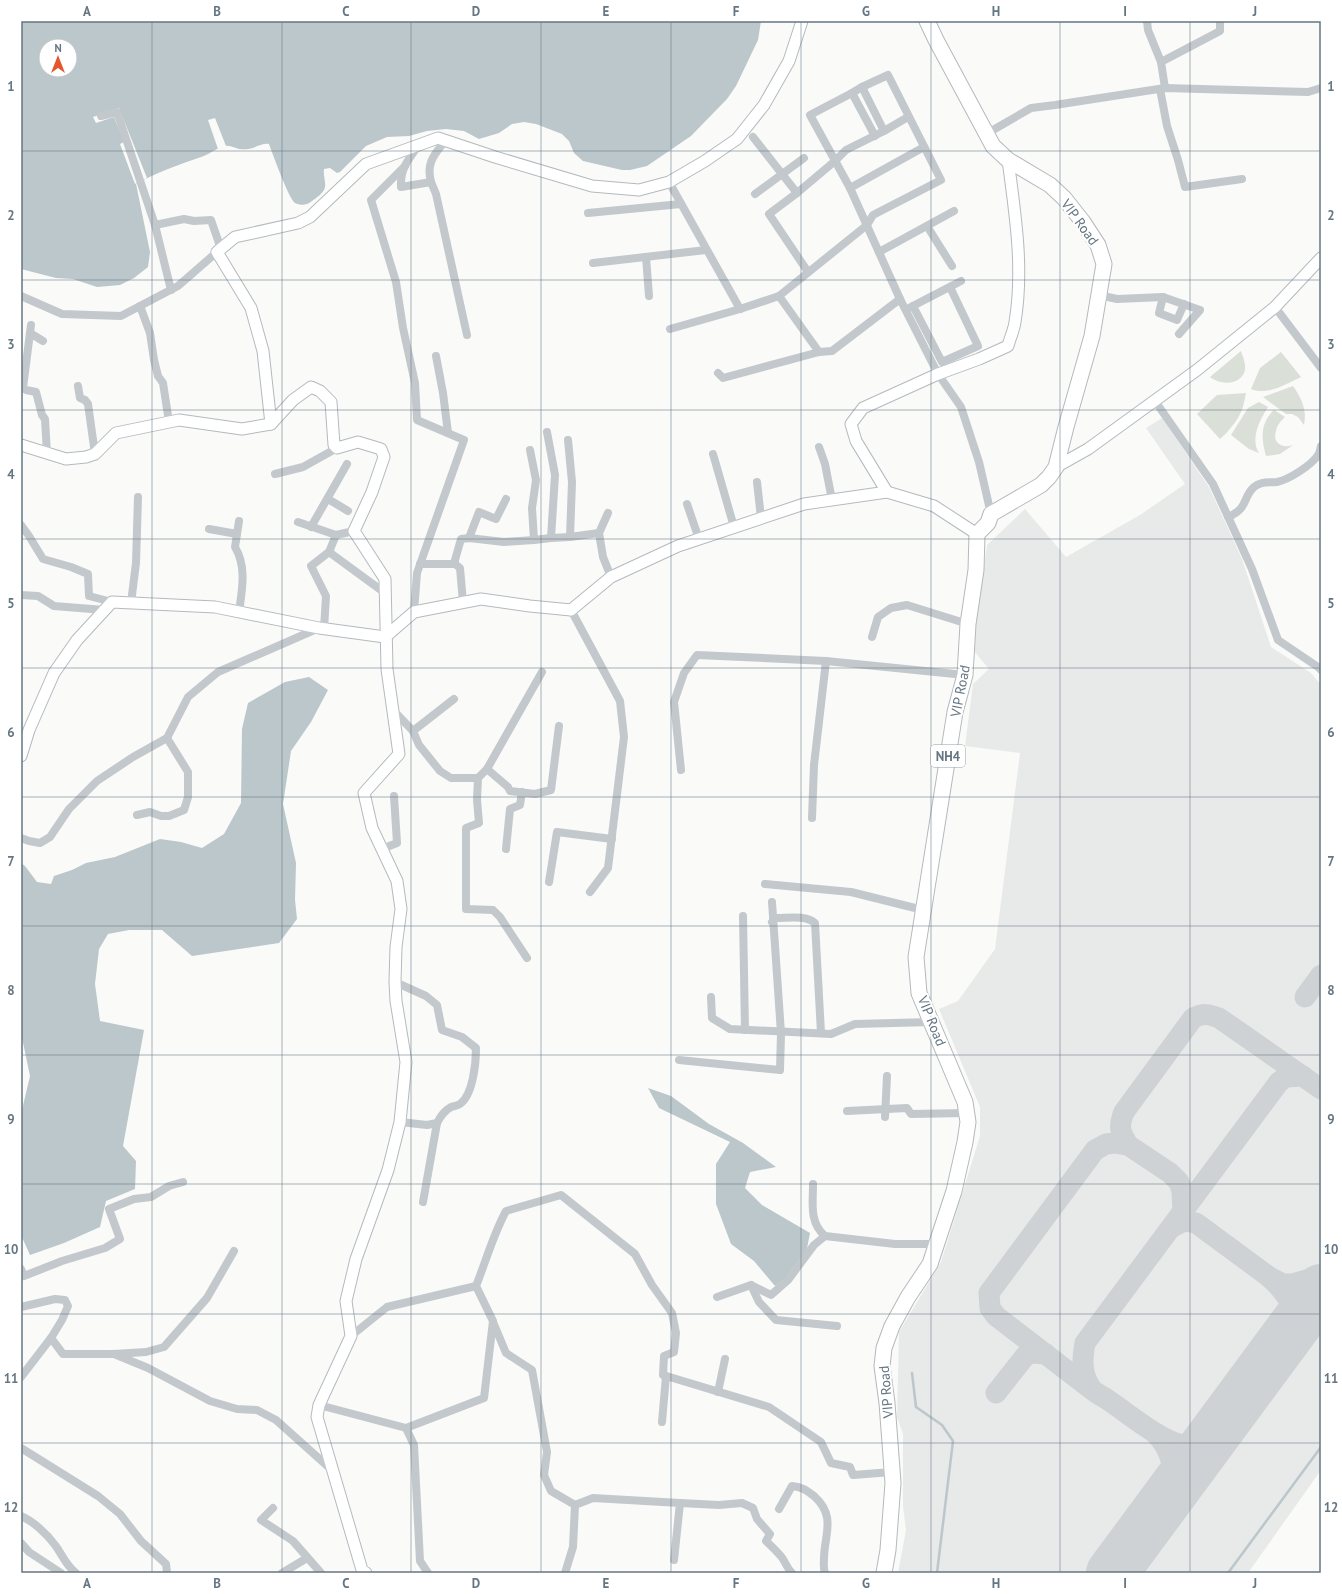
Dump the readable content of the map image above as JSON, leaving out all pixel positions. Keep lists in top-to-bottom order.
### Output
{
  "streets": {
    "highway": ["VIP Road", "NH4"]
  },
  "north": "top",
  "grid": {
    "columns": [
      "A",
      "B",
      "C",
      "D",
      "E",
      "F",
      "G",
      "H",
      "I",
      "J"
    ],
    "rows": [
      "1",
      "2",
      "3",
      "4",
      "5",
      "6",
      "7",
      "8",
      "9",
      "10",
      "11",
      "12"
    ]
  }
}
